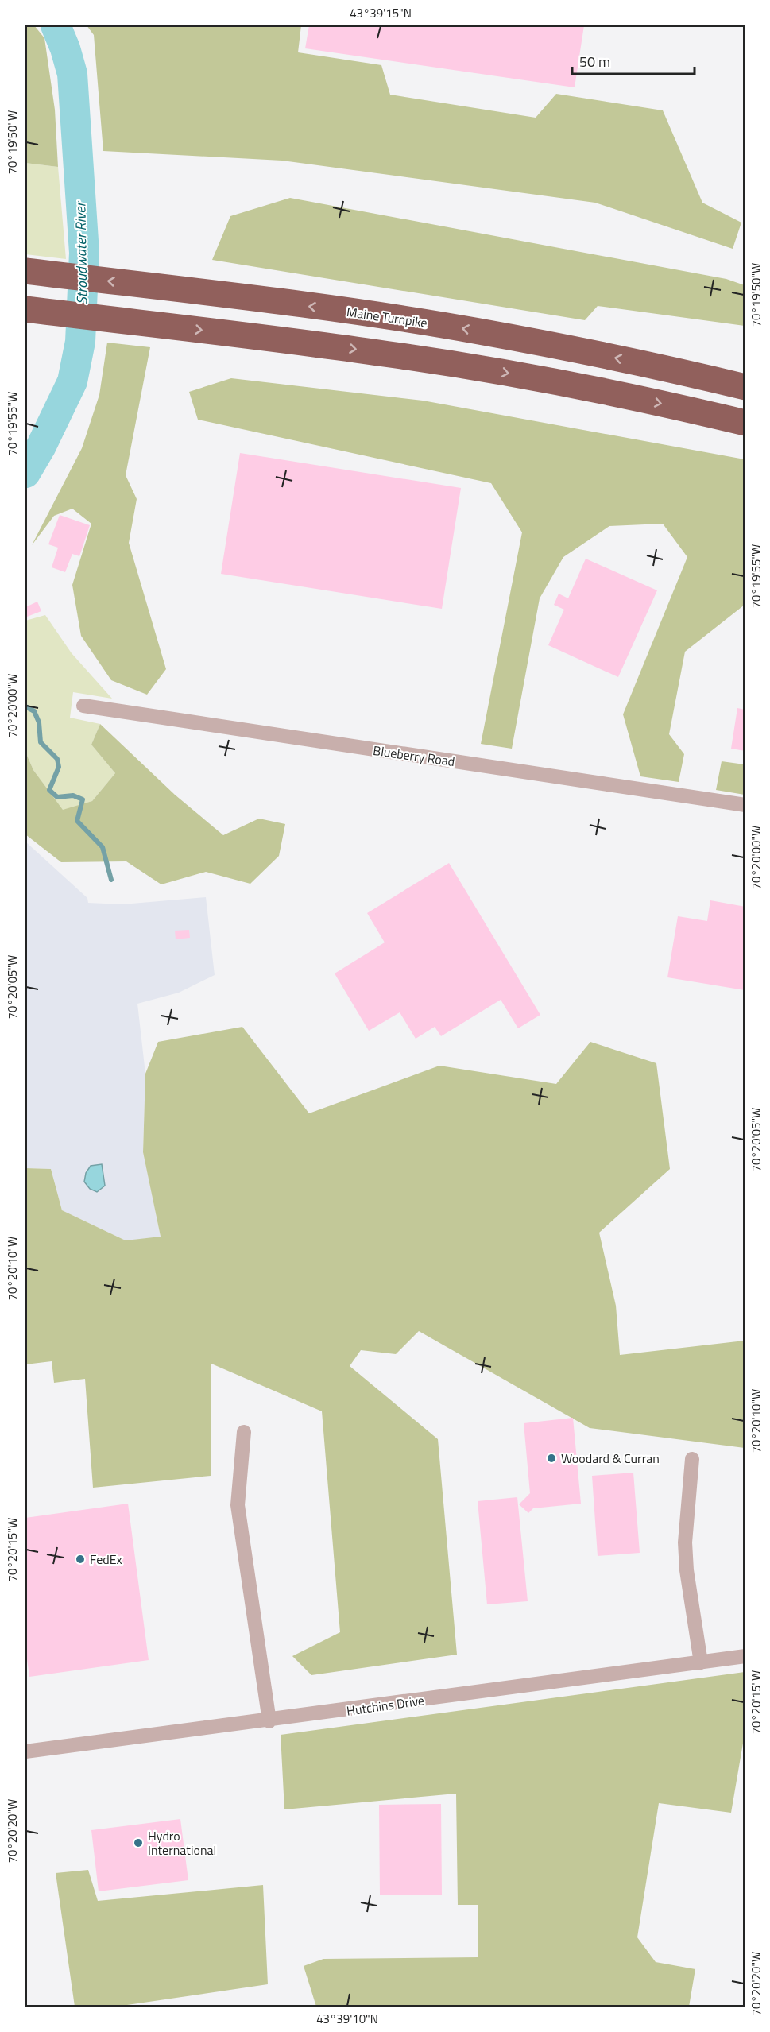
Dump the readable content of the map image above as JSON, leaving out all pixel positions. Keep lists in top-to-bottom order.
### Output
{
  "streets": {
    "highway": ["Maine Turnpike"],
    "street": ["Blueberry Road", "Hutchins Drive"]
  },
  "water": ["Stroudwater River"],
  "places": ["Woodard & Curran", "FedEx", "Hydro International"],
  "scale_bar": "50 m",
  "coordinates": [
    "43°39'15\"N",
    "70°19'50\"W",
    "70°19'55\"W",
    "70°20'00\"W",
    "70°20'05\"W",
    "70°20'10\"W",
    "70°20'15\"W",
    "70°20'20\"W",
    "43°39'10\"N"
  ]
}
